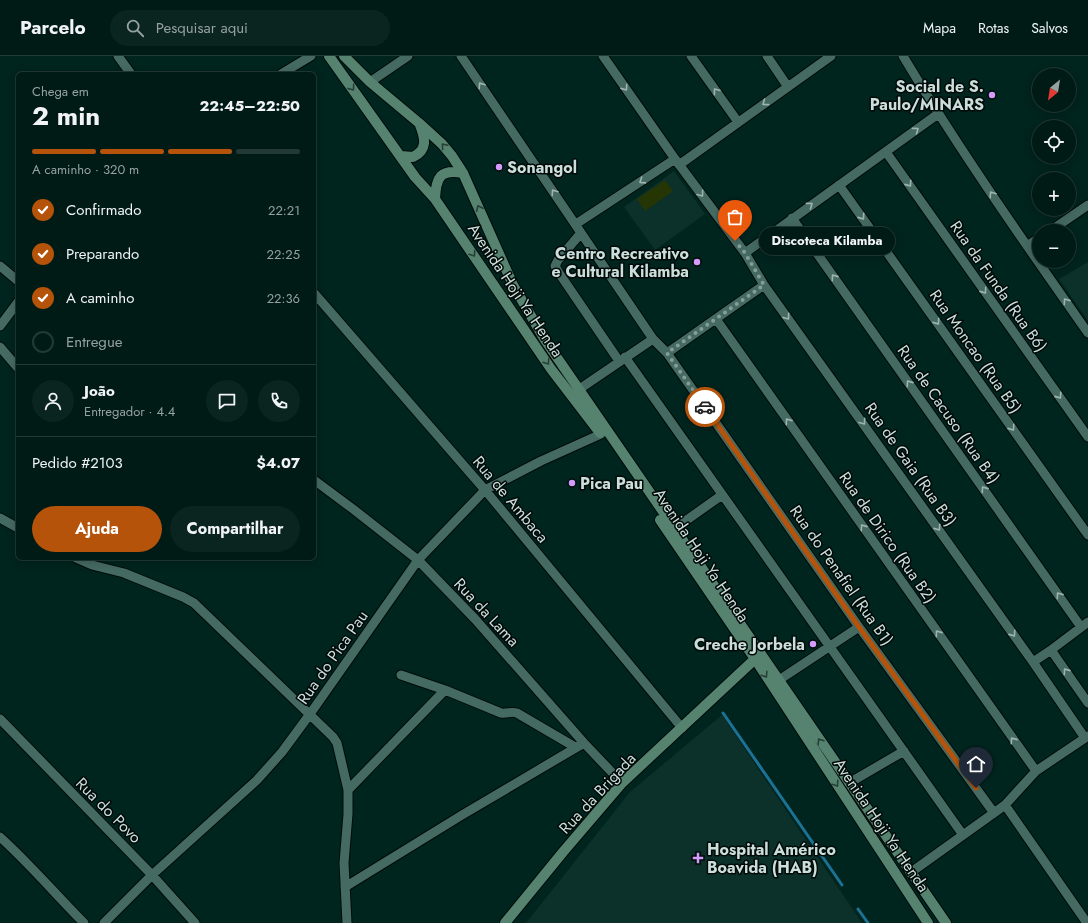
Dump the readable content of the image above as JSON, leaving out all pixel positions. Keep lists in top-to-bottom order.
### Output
{
  "streets": {
    "main road": ["Avenida Hoji Ya Henda", "Rua da Brigada"],
    "street": [
      "Rua da Funda (Rua B6)",
      "Rua Moncao (Rua B5)",
      "Rua de Cacuso (Rua B4)",
      "Rua de Gaia (Rua B3)",
      "Rua de Ambaca",
      "Rua de Dirico (Rua B2)",
      "Rua do Penafiel (Rua B1)",
      "Rua da Lama",
      "Rua do Pica Pau",
      "Rua do Povo"
    ]
  },
  "crossings": [
    ["Avenida Hoji Ya Henda", "Rua do Pica Pau"],
    ["Avenida Hoji Ya Henda", "Rua da Brigada"],
    ["Rua de Ambaca", "Rua do Pica Pau"],
    ["Rua de Ambaca", "Rua da Brigada"],
    ["Rua da Lama", "Rua do Pica Pau"],
    ["Rua da Lama", "Rua da Brigada"],
    ["Rua do Pica Pau", "Rua do Povo"]
  ],
  "one_way": [
    "Rua Moncao (Rua B5)",
    "Rua de Cacuso (Rua B4)",
    "Rua de Gaia (Rua B3)",
    "Rua de Dirico (Rua B2)"
  ],
  "places": {
    "other": [
      "Social de S. Paulo/MINARS",
      "Sonangol",
      "Discoteca Kilamba",
      "Centro Recreativo e Cultural Kilamba",
      "Pica Pau",
      "Creche Jorbela"
    ],
    "health": ["Hospital Américo Boavida (HAB)"]
  },
  "north": "bottom left",
  "page": {
    "header": "Parcelo",
    "search": "Pesquisar aqui",
    "nav": ["Mapa", "Rotas", "Salvos"],
    "map_buttons": ["+", "−"],
    "heading": ["2 min", "Chega em", "22:45–22:50"],
    "panel": [
      "João",
      "Entregador · 4.4",
      "Pedido #2103",
      "$4.07"
    ],
    "bar": "A caminho · 320 m",
    "list": [
      ["Confirmado", "22:21"],
      ["Preparando", "22:25"],
      ["A caminho", "22:36"],
      "Entregue"
    ],
    "bubble": "Discoteca Kilamba",
    "buttons": ["Ajuda", "Compartilhar"]
  }
}
